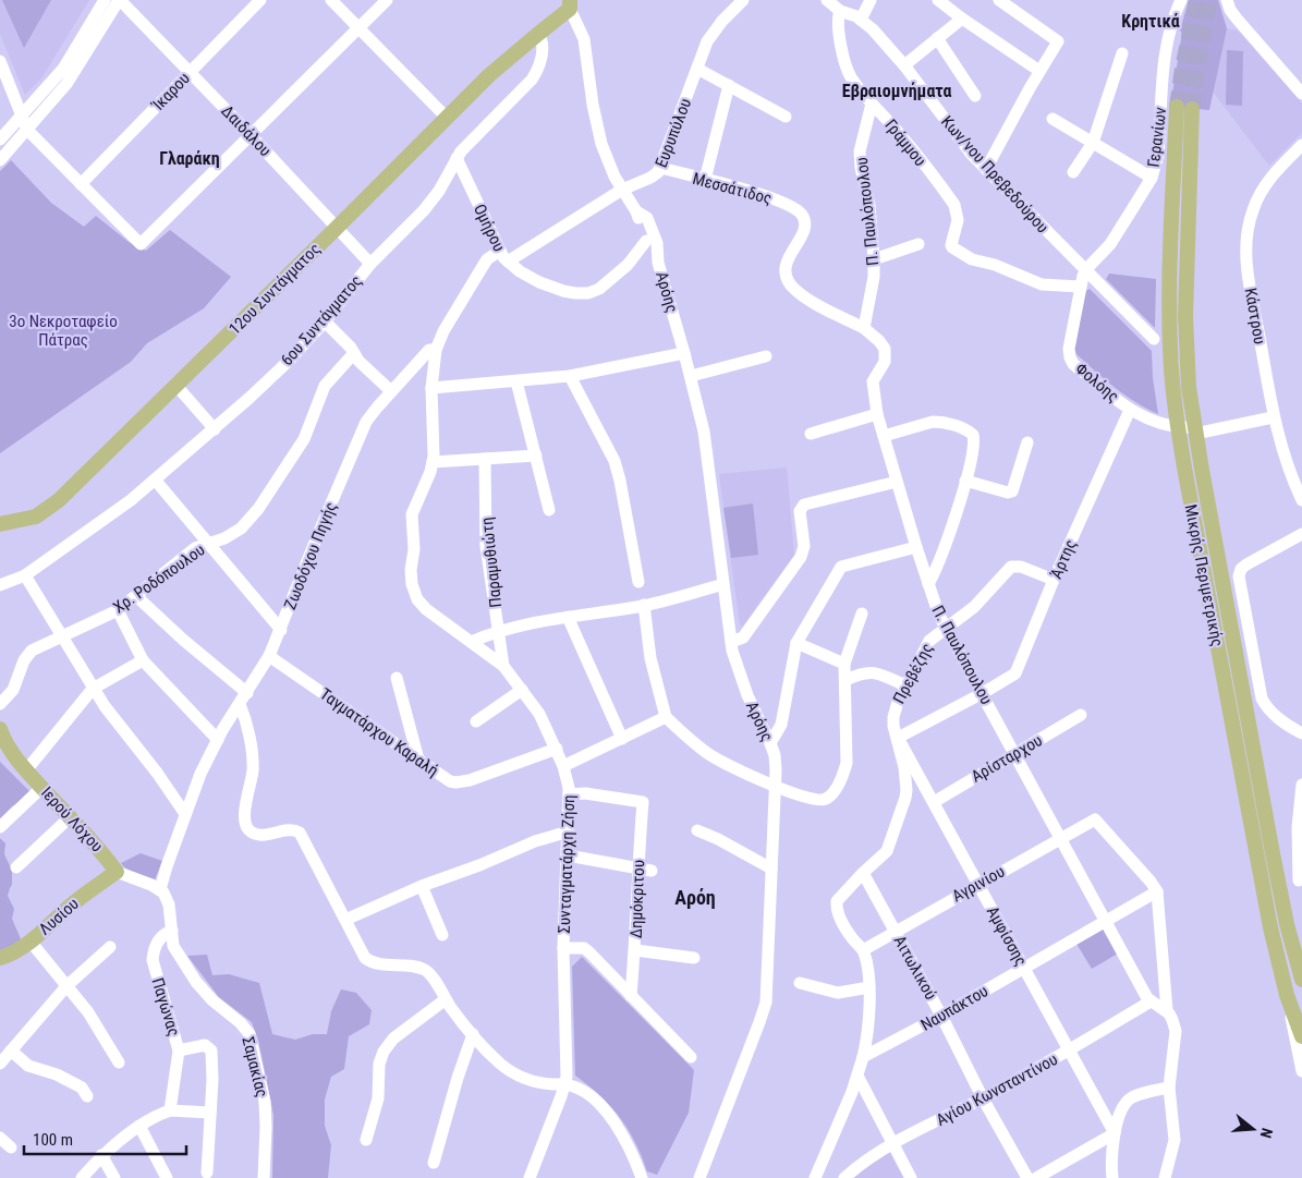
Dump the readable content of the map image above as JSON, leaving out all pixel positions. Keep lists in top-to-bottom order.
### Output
{
  "streets": {
    "main road": [
      "12ου Συντάγματος",
      "Μικρής Περιμετρικής",
      "Ιερού Λόχου",
      "Λυσίου"
    ],
    "street": [
      "Ίκαρου",
      "Δαιδάλου",
      "Ευρυπύλου",
      "Γερανίων",
      "Γράμμου",
      "Κων/νου Πρεβεδούρου",
      "Μεσσάτιδος",
      "Π. Παυλόπουλου",
      "Ομήρου",
      "Αρόης",
      "Κάστρου",
      "6ου Συντάγματος",
      "Φολόης",
      "Ζωοδόχου Πηγής",
      "Άρτης",
      "Παραμυθιώτη",
      "Χρ. Ροδόπουλου",
      "Πρεβέζης",
      "Ταγματάρχου Καραλή",
      "Αρίσταρχου",
      "Συνταγματάρχη Ζήση",
      "Αγρινίου",
      "Δημόκριτου",
      "Αμφίσσης",
      "Αιτωλικού",
      "Παγώνας",
      "Ναυπάκτου",
      "Σαμακίας",
      "Αγίου Κωνσταντίνου"
    ]
  },
  "crossings": [
    ["Ίκαρου", "Δαιδάλου"],
    ["Δαιδάλου", "12ου Συντάγματος"],
    ["Δαιδάλου", "6ου Συντάγματος"],
    ["Ευρυπύλου", "Μεσσάτιδος"],
    ["Ευρυπύλου", "Ομήρου"],
    ["Ευρυπύλου", "Αρόης"],
    ["Ευρυπύλου", "Ζωοδόχου Πηγής"],
    ["Γερανίων", "Γράμμου"],
    ["Γερανίων", "Κων/νου Πρεβεδούρου"],
    ["Γερανίων", "Φολόης"],
    ["Γράμμου", "Κων/νου Πρεβεδούρου"],
    ["Γράμμου", "Π. Παυλόπουλου"],
    ["Γράμμου", "Φολόης"],
    ["Μεσσάτιδος", "Π. Παυλόπουλου"],
    ["Π. Παυλόπουλου", "Άρτης"],
    ["Π. Παυλόπουλου", "Πρεβέζης"],
    ["Π. Παυλόπουλου", "Αρίσταρχου"],
    ["Π. Παυλόπουλου", "Αγρινίου"],
    ["Π. Παυλόπουλου", "Ναυπάκτου"],
    ["Π. Παυλόπουλου", "Αγίου Κωνσταντίνου"],
    ["Ομήρου", "Αρόης"],
    ["Ομήρου", "6ου Συντάγματος"],
    ["Ομήρου", "Ζωοδόχου Πηγής"],
    ["12ου Συντάγματος", "6ου Συντάγματος"],
    ["Κάστρου", "Φολόης"],
    ["Φολόης", "Άρτης"],
    ["Φολόης", "Μικρής Περιμετρικής"],
    ["Ζωοδόχου Πηγής", "Ταγματάρχου Καραλή"],
    ["Ζωοδόχου Πηγής", "Συνταγματάρχη Ζήση"],
    ["Ζωοδόχου Πηγής", "Σαμακίας"],
    ["Άρτης", "Πρεβέζης"],
    ["Άρτης", "Αμφίσσης"],
    ["Παραμυθιώτη", "Συνταγματάρχη Ζήση"],
    ["Πρεβέζης", "Αγρινίου"],
    ["Πρεβέζης", "Αμφίσσης"],
    ["Πρεβέζης", "Αιτωλικού"],
    ["Ταγματάρχου Καραλή", "Συνταγματάρχη Ζήση"],
    ["Αρίσταρχου", "Αμφίσσης"],
    ["Ιερού Λόχου", "Λυσίου"],
    ["Συνταγματάρχη Ζήση", "Δημόκριτου"],
    ["Αγρινίου", "Αμφίσσης"],
    ["Αγρινίου", "Αιτωλικού"],
    ["Αγρινίου", "Ναυπάκτου"],
    ["Αμφίσσης", "Ναυπάκτου"],
    ["Αμφίσσης", "Αγίου Κωνσταντίνου"],
    ["Αιτωλικού", "Ναυπάκτου"],
    ["Αιτωλικού", "Αγίου Κωνσταντίνου"],
    ["Παγώνας", "Σαμακίας"]
  ],
  "districts": [
    "Κρητικά",
    "Εβραιομνήματα",
    "Γλαράκη",
    "Αρόη"
  ],
  "parks": ["3o Νεκροταφείο Πάτρας"],
  "scale_bar": "100 m",
  "north": "right"
}
